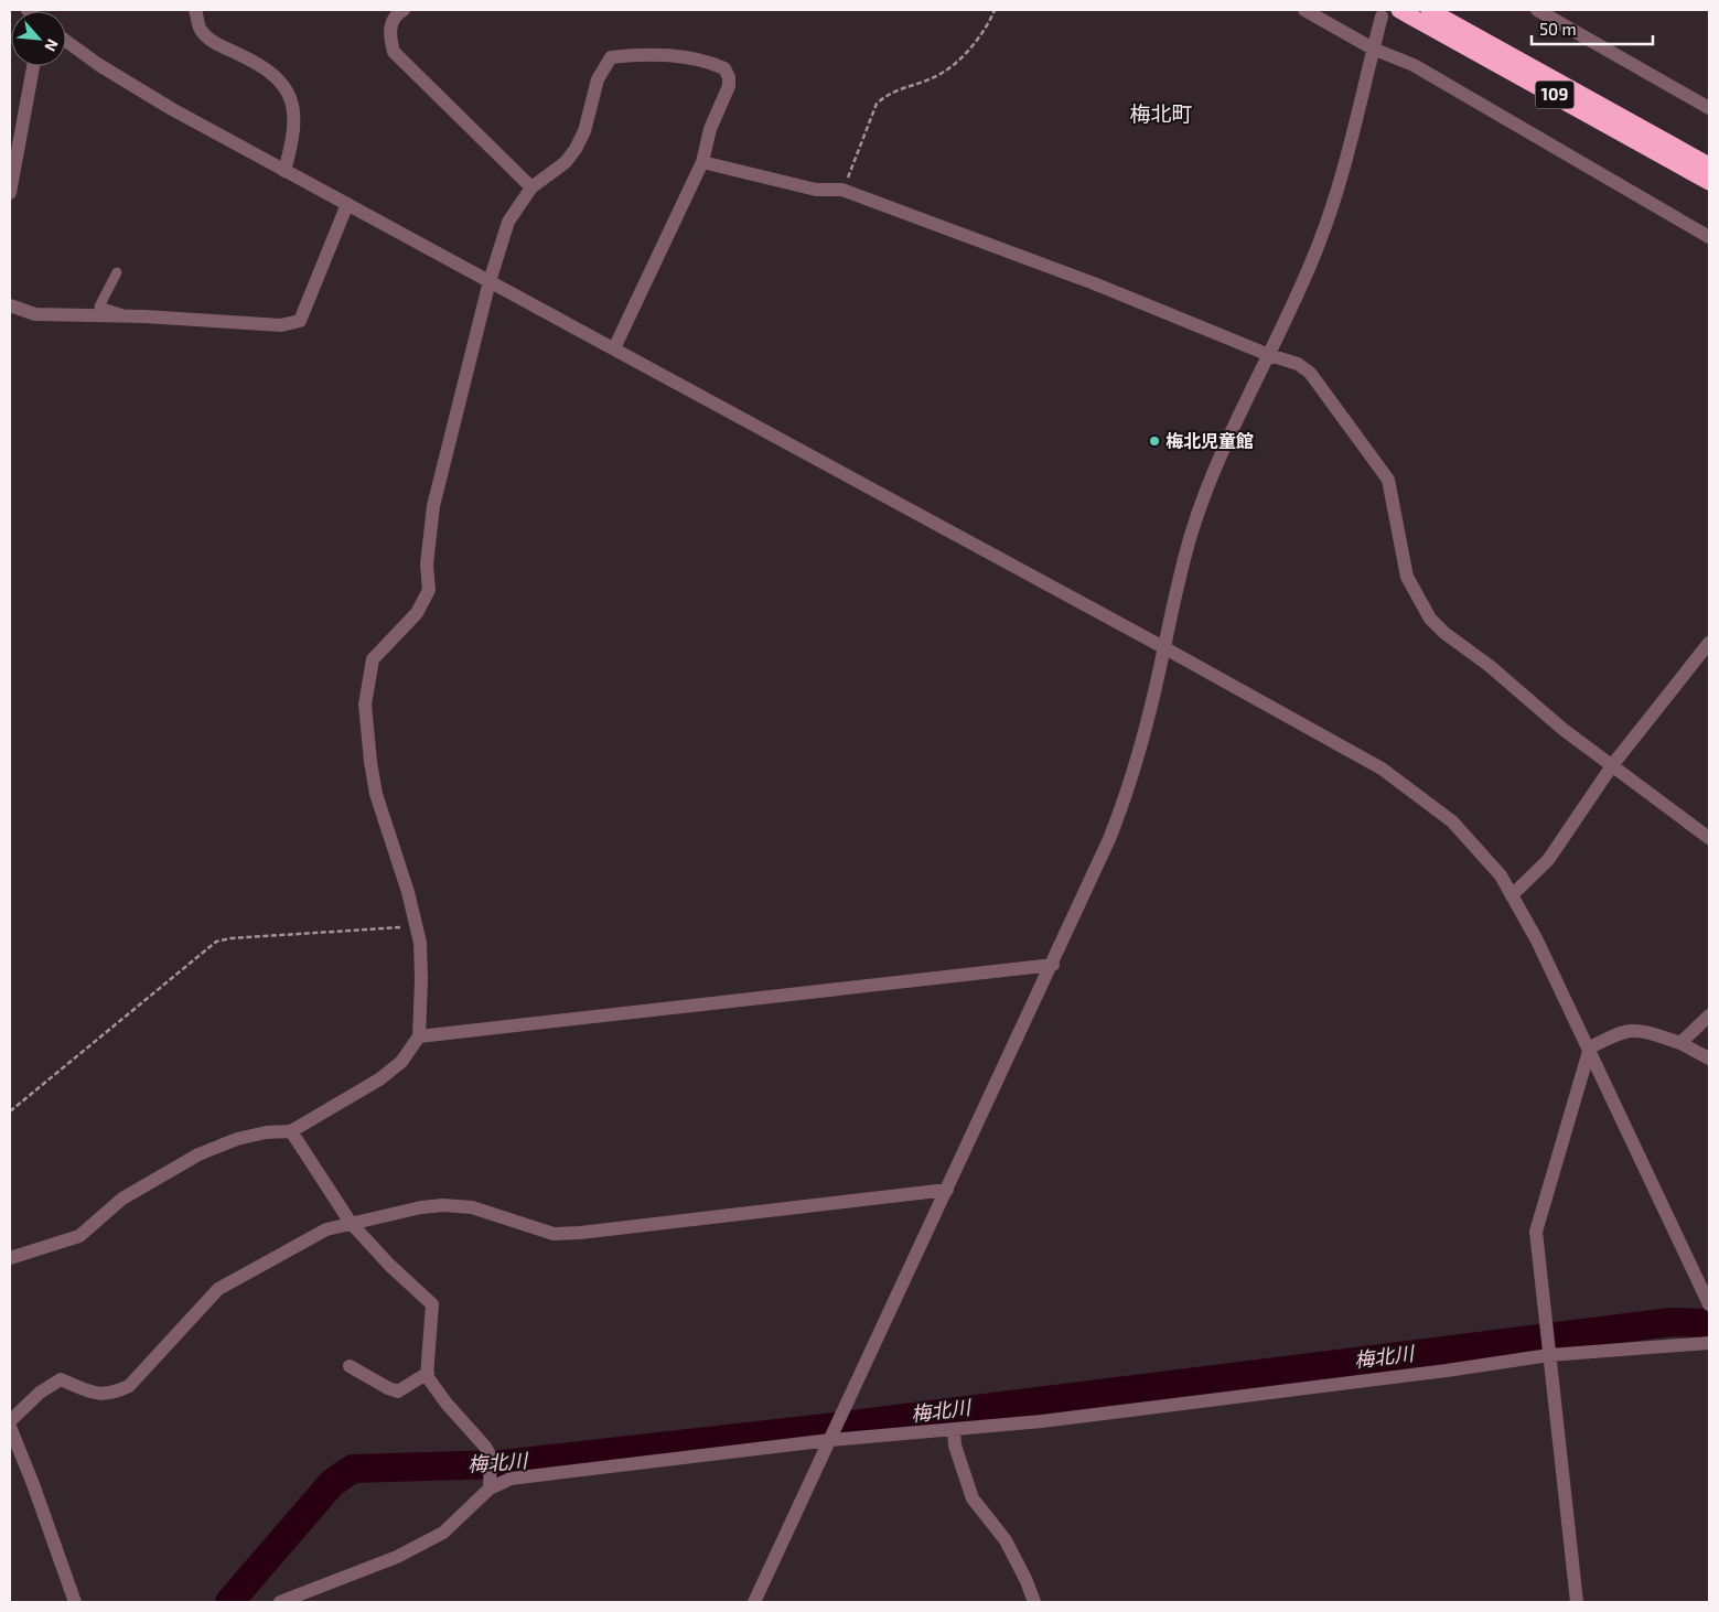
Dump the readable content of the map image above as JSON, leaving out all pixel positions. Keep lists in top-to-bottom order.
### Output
{
  "streets": {
    "highway": ["109"]
  },
  "districts": ["梅北町"],
  "water": ["梅北川"],
  "places": ["梅北児童館"],
  "scale_bar": "50 m",
  "north": "bottom right"
}
